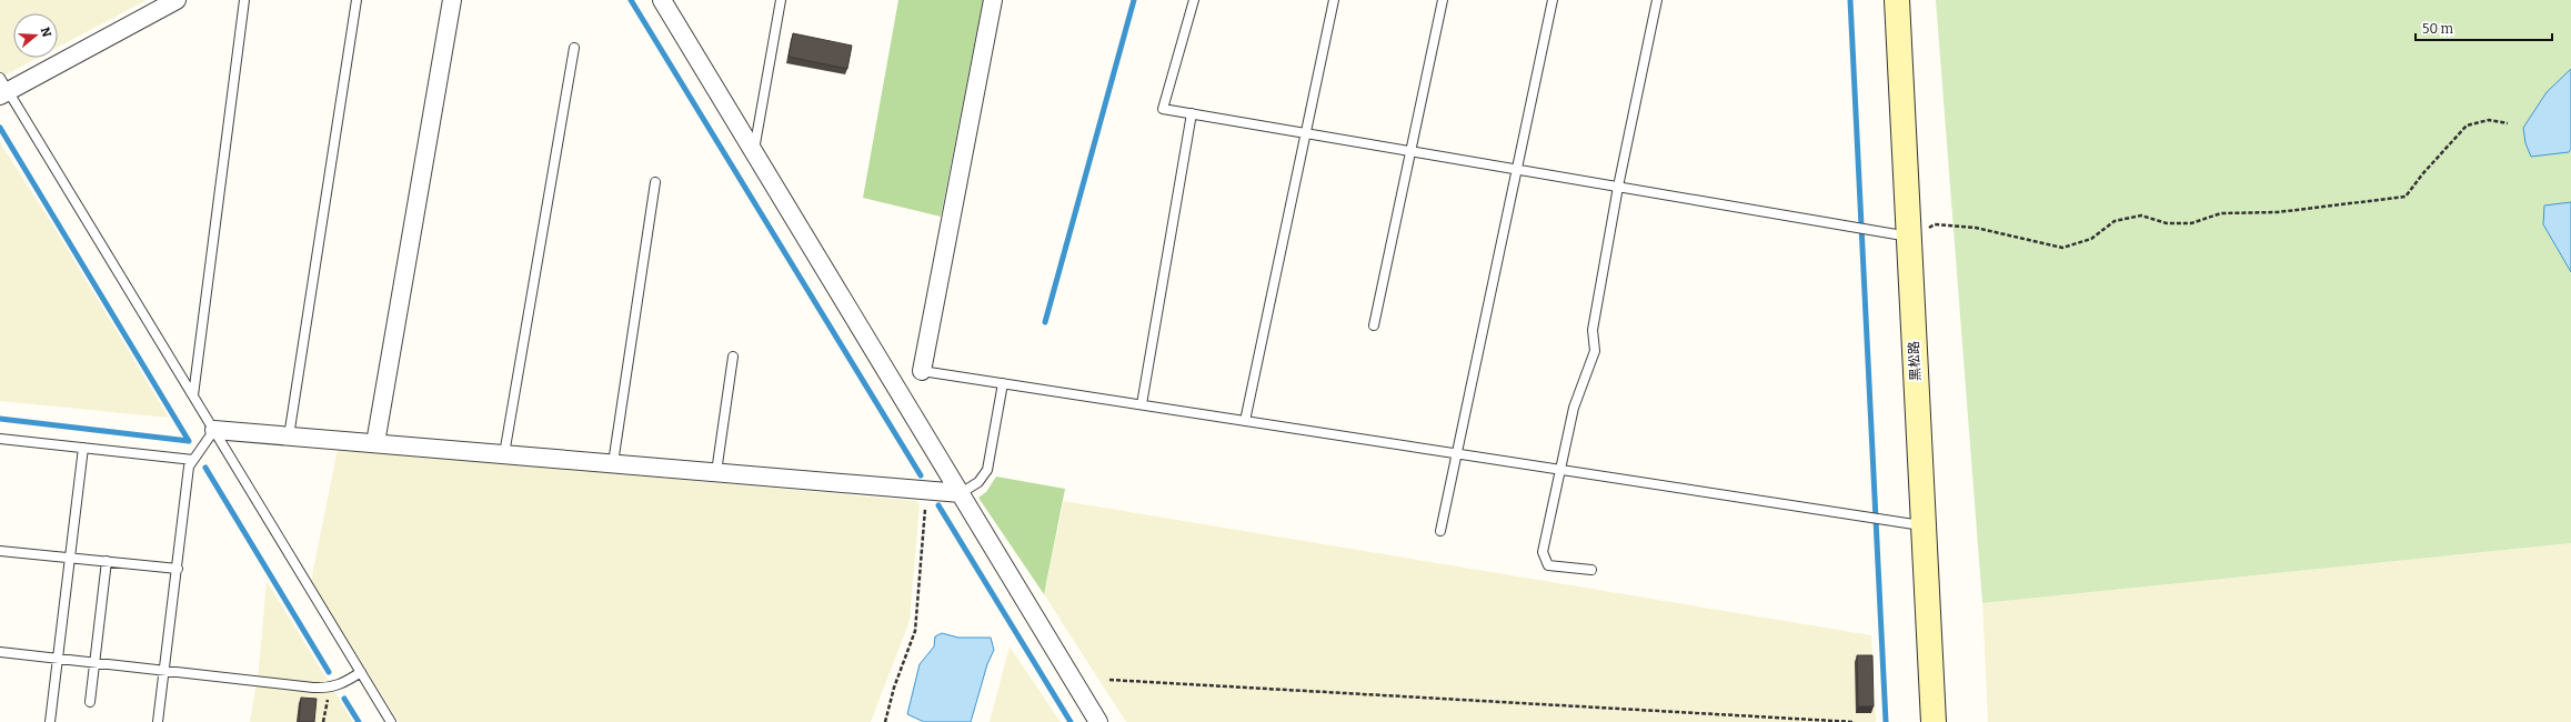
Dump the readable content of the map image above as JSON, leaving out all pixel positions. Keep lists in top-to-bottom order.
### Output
{
  "streets": {
    "street": ["黑松路"]
  },
  "scale_bar": "50 m",
  "north": "right"
}
